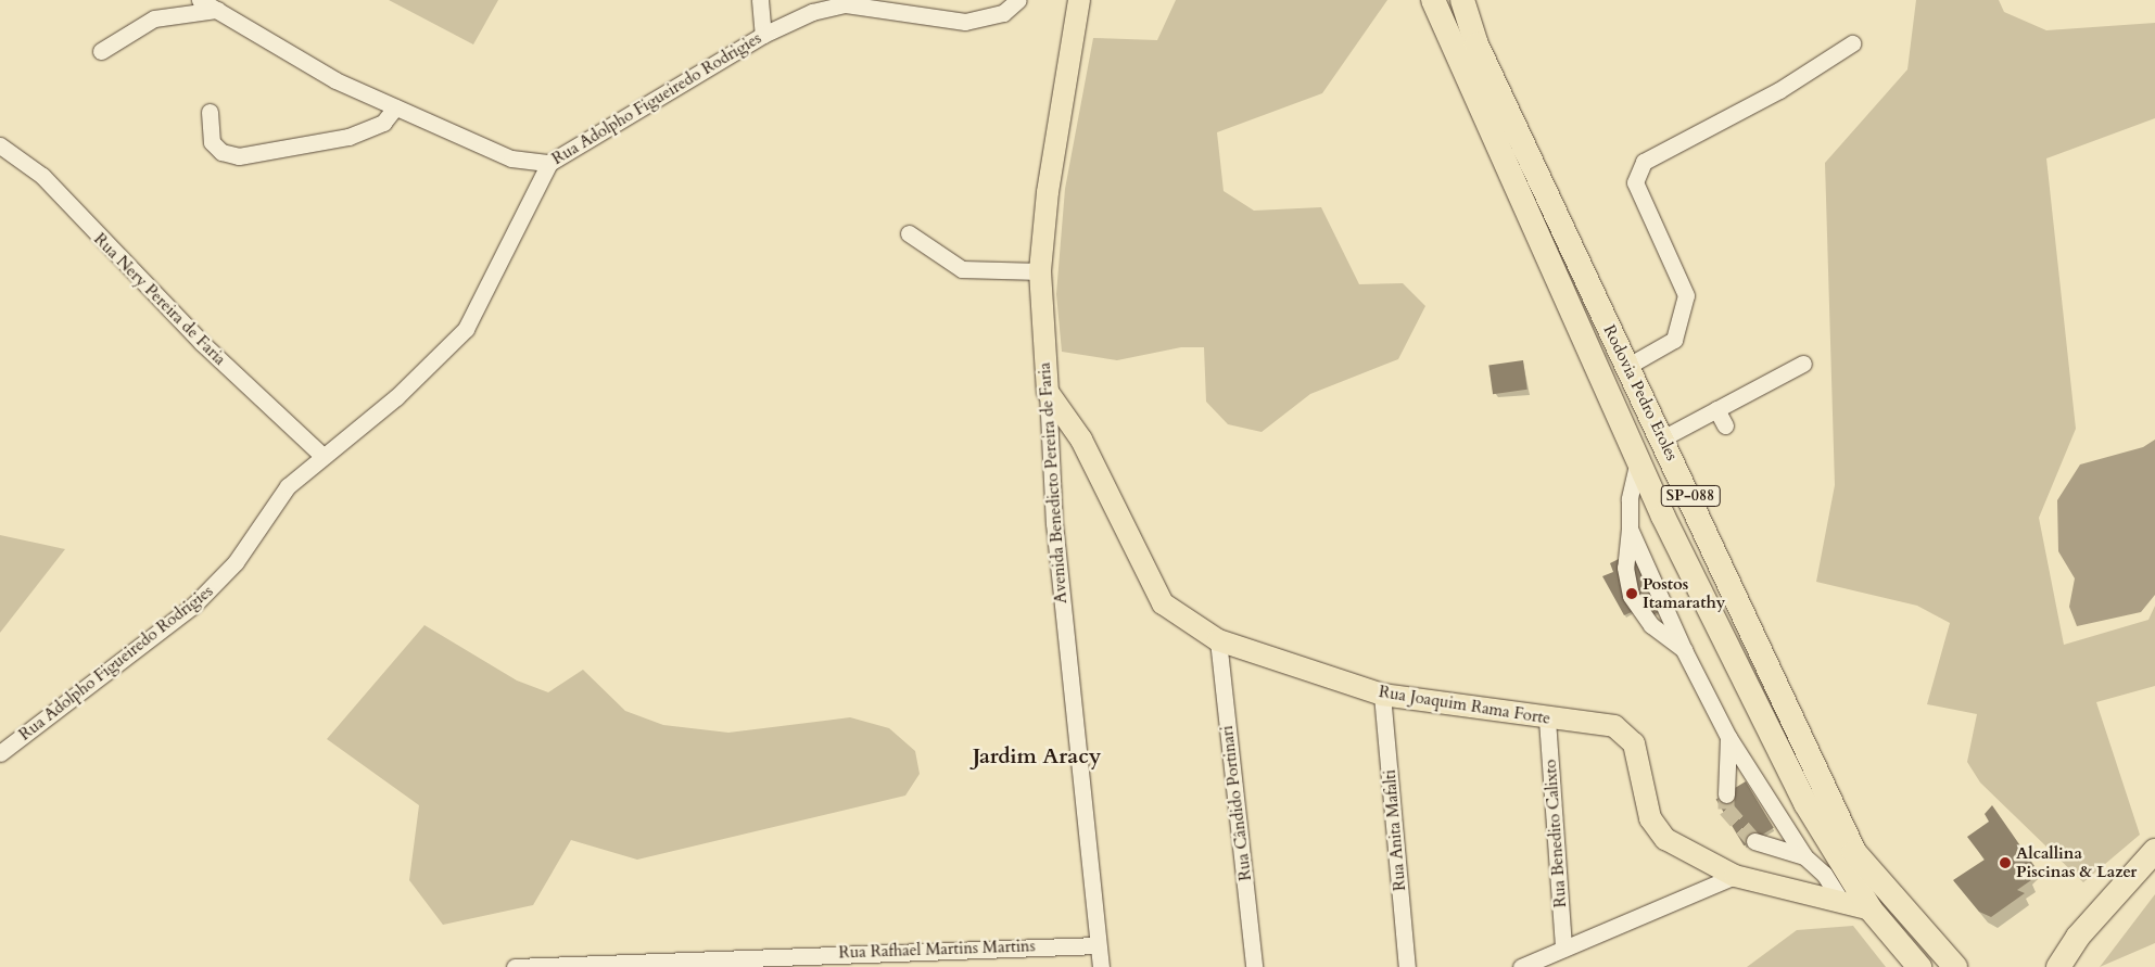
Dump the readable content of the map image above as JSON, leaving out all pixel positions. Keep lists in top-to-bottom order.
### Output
{
  "streets": {
    "highway": ["Rodovia Pedro Eroles", "SP-088"],
    "main road": ["Avenida Benedicto Pereira de Faria", "Rua Joaquim Rama Forte"],
    "street": [
      "Rua Adolpho Figueiredo Rodrigies",
      "Rua Nery Pereira de Faria",
      "Rua Cândido Portinari",
      "Rua Anita Mafalti",
      "Rua Benedito Calixto",
      "Rua Rafhael Martins Martins"
    ]
  },
  "crossings": [
    ["Rua Adolpho Figueiredo Rodrigies", "Rua Nery Pereira de Faria"],
    ["Rodovia Pedro Eroles", "Rua Joaquim Rama Forte"],
    ["Avenida Benedicto Pereira de Faria", "Rua Joaquim Rama Forte"],
    ["Avenida Benedicto Pereira de Faria", "Rua Rafhael Martins Martins"],
    ["Rua Joaquim Rama Forte", "Rua Cândido Portinari"],
    ["Rua Joaquim Rama Forte", "Rua Anita Mafalti"],
    ["Rua Joaquim Rama Forte", "Rua Benedito Calixto"]
  ],
  "districts": ["Jardim Aracy"],
  "places": ["Postos Itamarathy", "Alcallina Piscinas & Lazer"]
}
